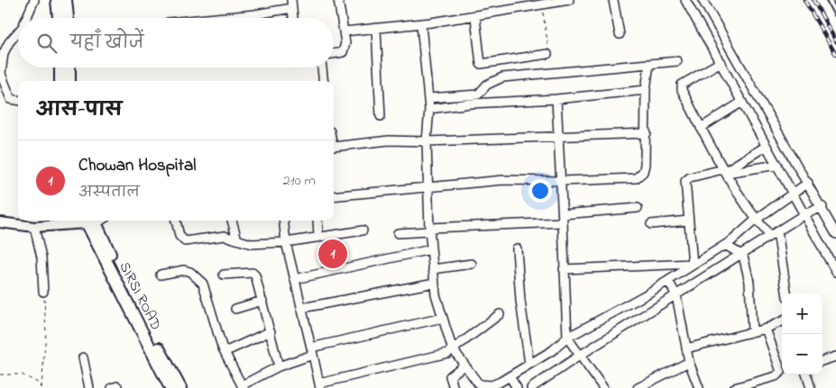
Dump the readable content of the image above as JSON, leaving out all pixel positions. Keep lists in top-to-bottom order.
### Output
{
  "streets": {
    "main road": ["SIRSI ROAD"]
  },
  "page": {
    "search": "यहाँ खोजें",
    "heading": "आस-पास",
    "list": [
      {
        "mark": "1",
        "name": "Chowan Hospital",
        "note": "अस्पताल",
        "value": "210 m"
      }
    ],
    "pins": "1",
    "map_buttons": ["+", "−"]
  }
}
